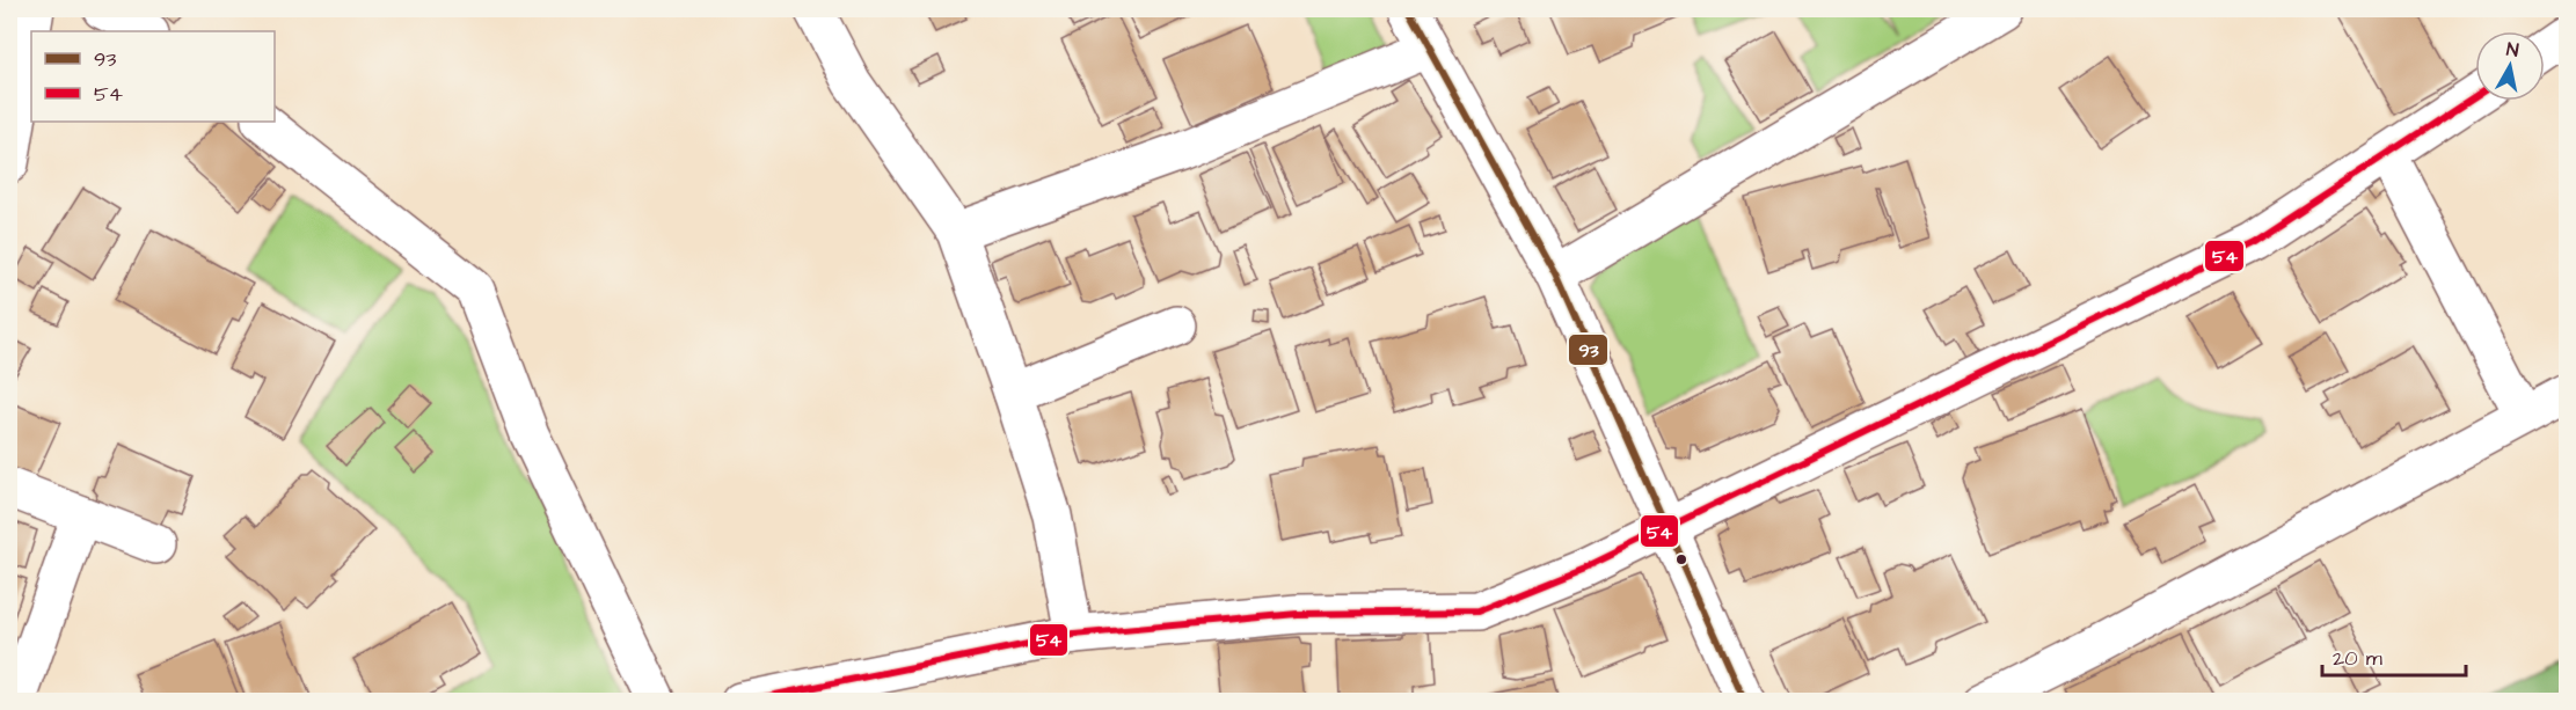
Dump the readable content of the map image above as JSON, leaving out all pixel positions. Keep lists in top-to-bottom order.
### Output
{
  "lines": ["transit line 93", "transit line 54"],
  "legend": ["93", "54"],
  "scale_bar": "20 m",
  "north": "top"
}
